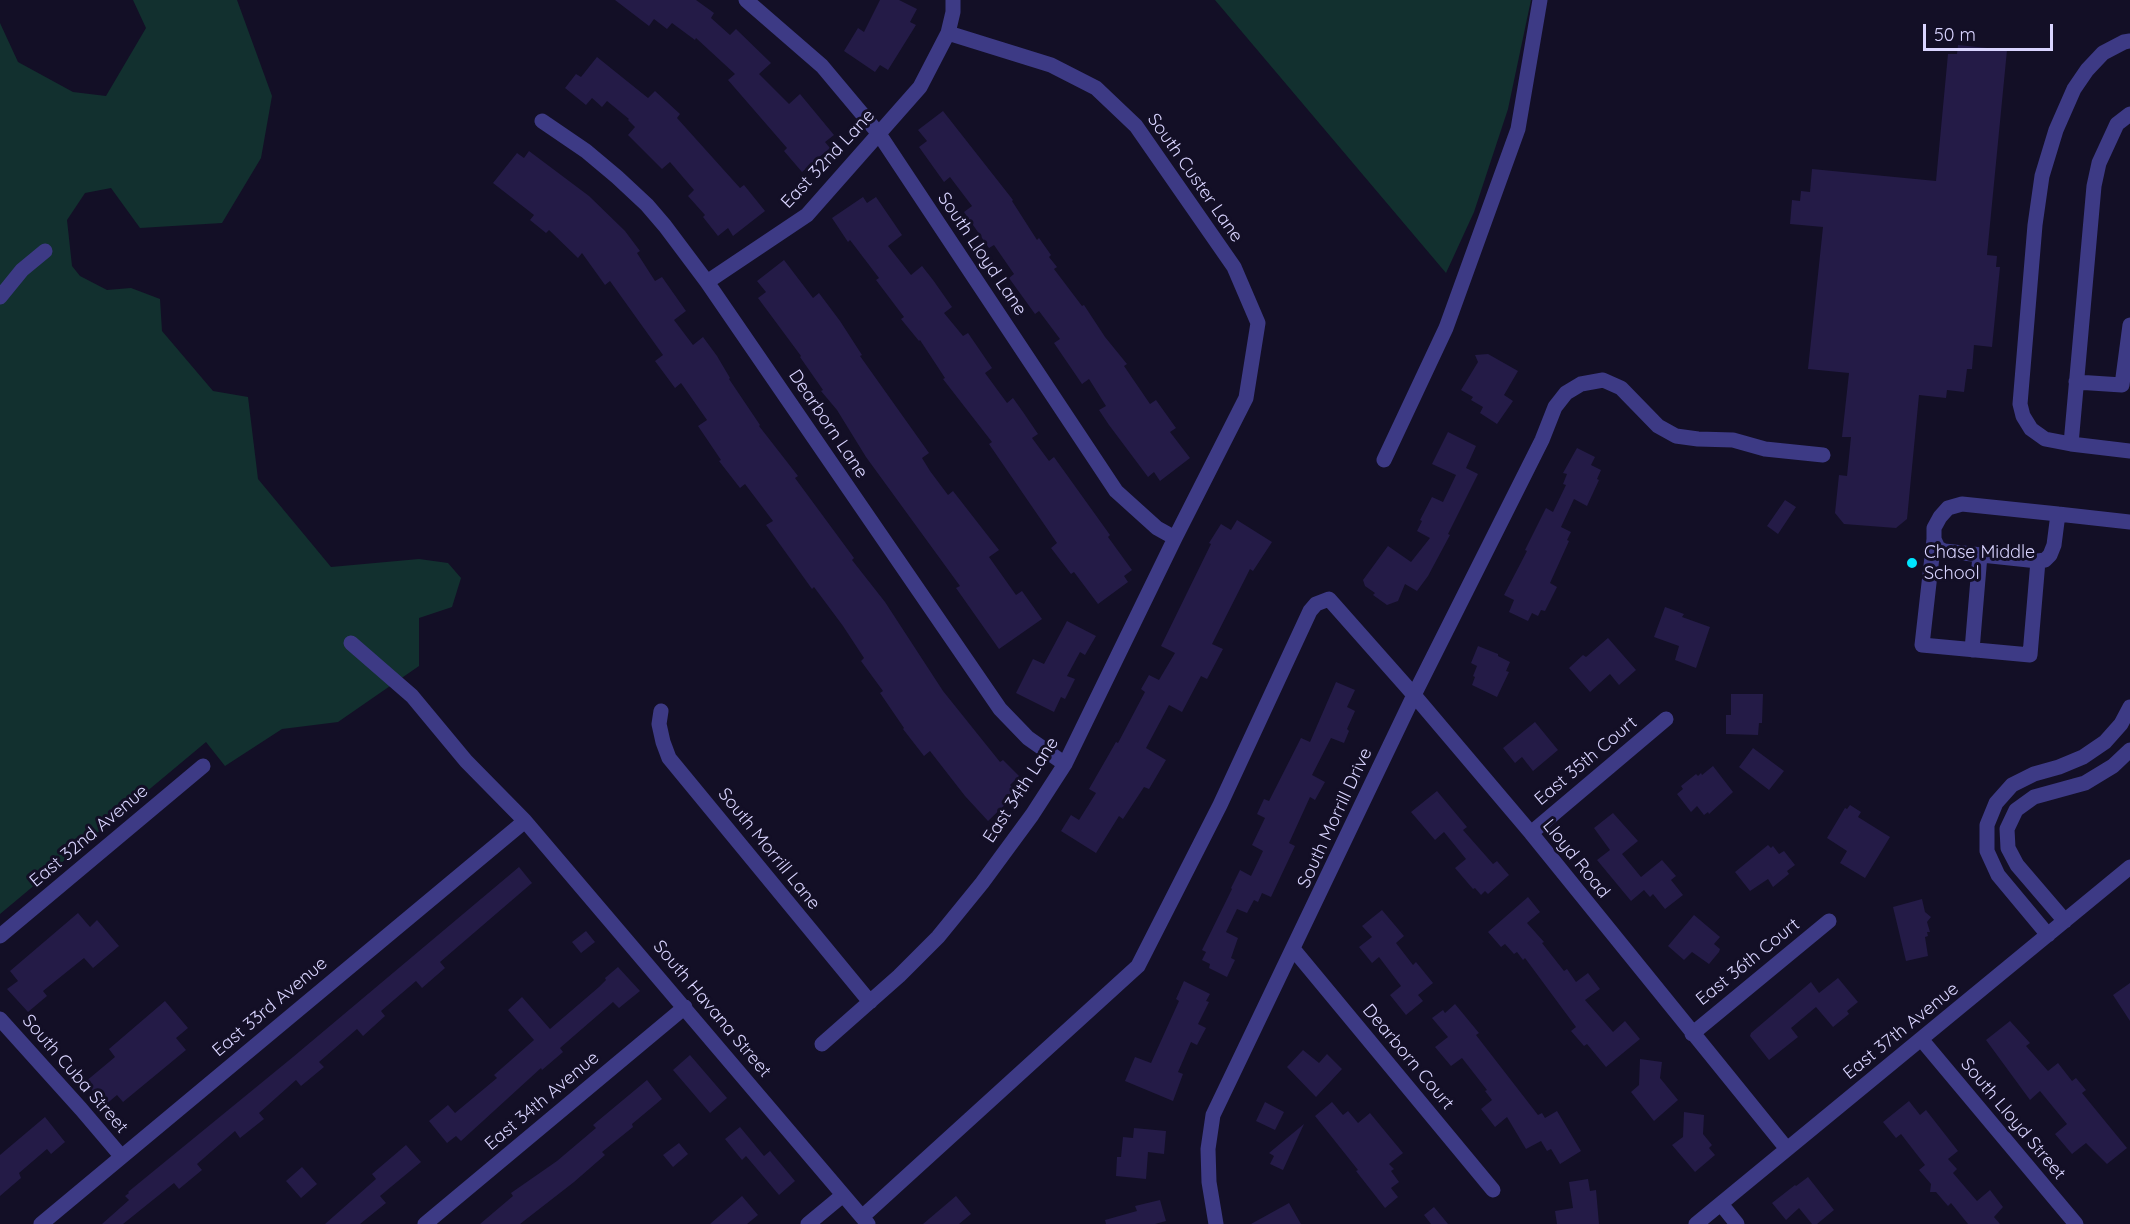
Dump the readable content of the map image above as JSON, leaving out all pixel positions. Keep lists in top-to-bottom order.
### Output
{
  "streets": {
    "street": [
      "East 32nd Lane",
      "South Custer Lane",
      "South Lloyd Lane",
      "Dearborn Lane",
      "East 35th Court",
      "East 34th Lane",
      "South Morrill Drive",
      "East 32nd Avenue",
      "South Morrill Lane",
      "Lloyd Road",
      "East 36th Court",
      "East 33rd Avenue",
      "South Havana Street",
      "East 37th Avenue",
      "Dearborn Court",
      "South Cuba Street",
      "East 34th Avenue",
      "South Lloyd Street"
    ]
  },
  "crossings": [
    ["East 32nd Lane", "South Custer Lane"],
    ["East 32nd Lane", "South Lloyd Lane"],
    ["East 32nd Lane", "Dearborn Lane"],
    ["South Custer Lane", "East 34th Lane"],
    ["South Lloyd Lane", "East 34th Lane"],
    ["Dearborn Lane", "East 34th Lane"],
    ["East 35th Court", "Lloyd Road"],
    ["East 34th Lane", "South Morrill Lane"],
    ["South Morrill Drive", "Lloyd Road"],
    ["South Morrill Drive", "Dearborn Court"],
    ["Lloyd Road", "East 36th Court"],
    ["Lloyd Road", "South Havana Street"],
    ["Lloyd Road", "East 37th Avenue"],
    ["East 33rd Avenue", "South Havana Street"],
    ["East 33rd Avenue", "South Cuba Street"],
    ["South Havana Street", "East 34th Avenue"],
    ["East 37th Avenue", "South Lloyd Street"]
  ],
  "places": ["Chase Middle School"],
  "scale_bar": "50 m"
}
